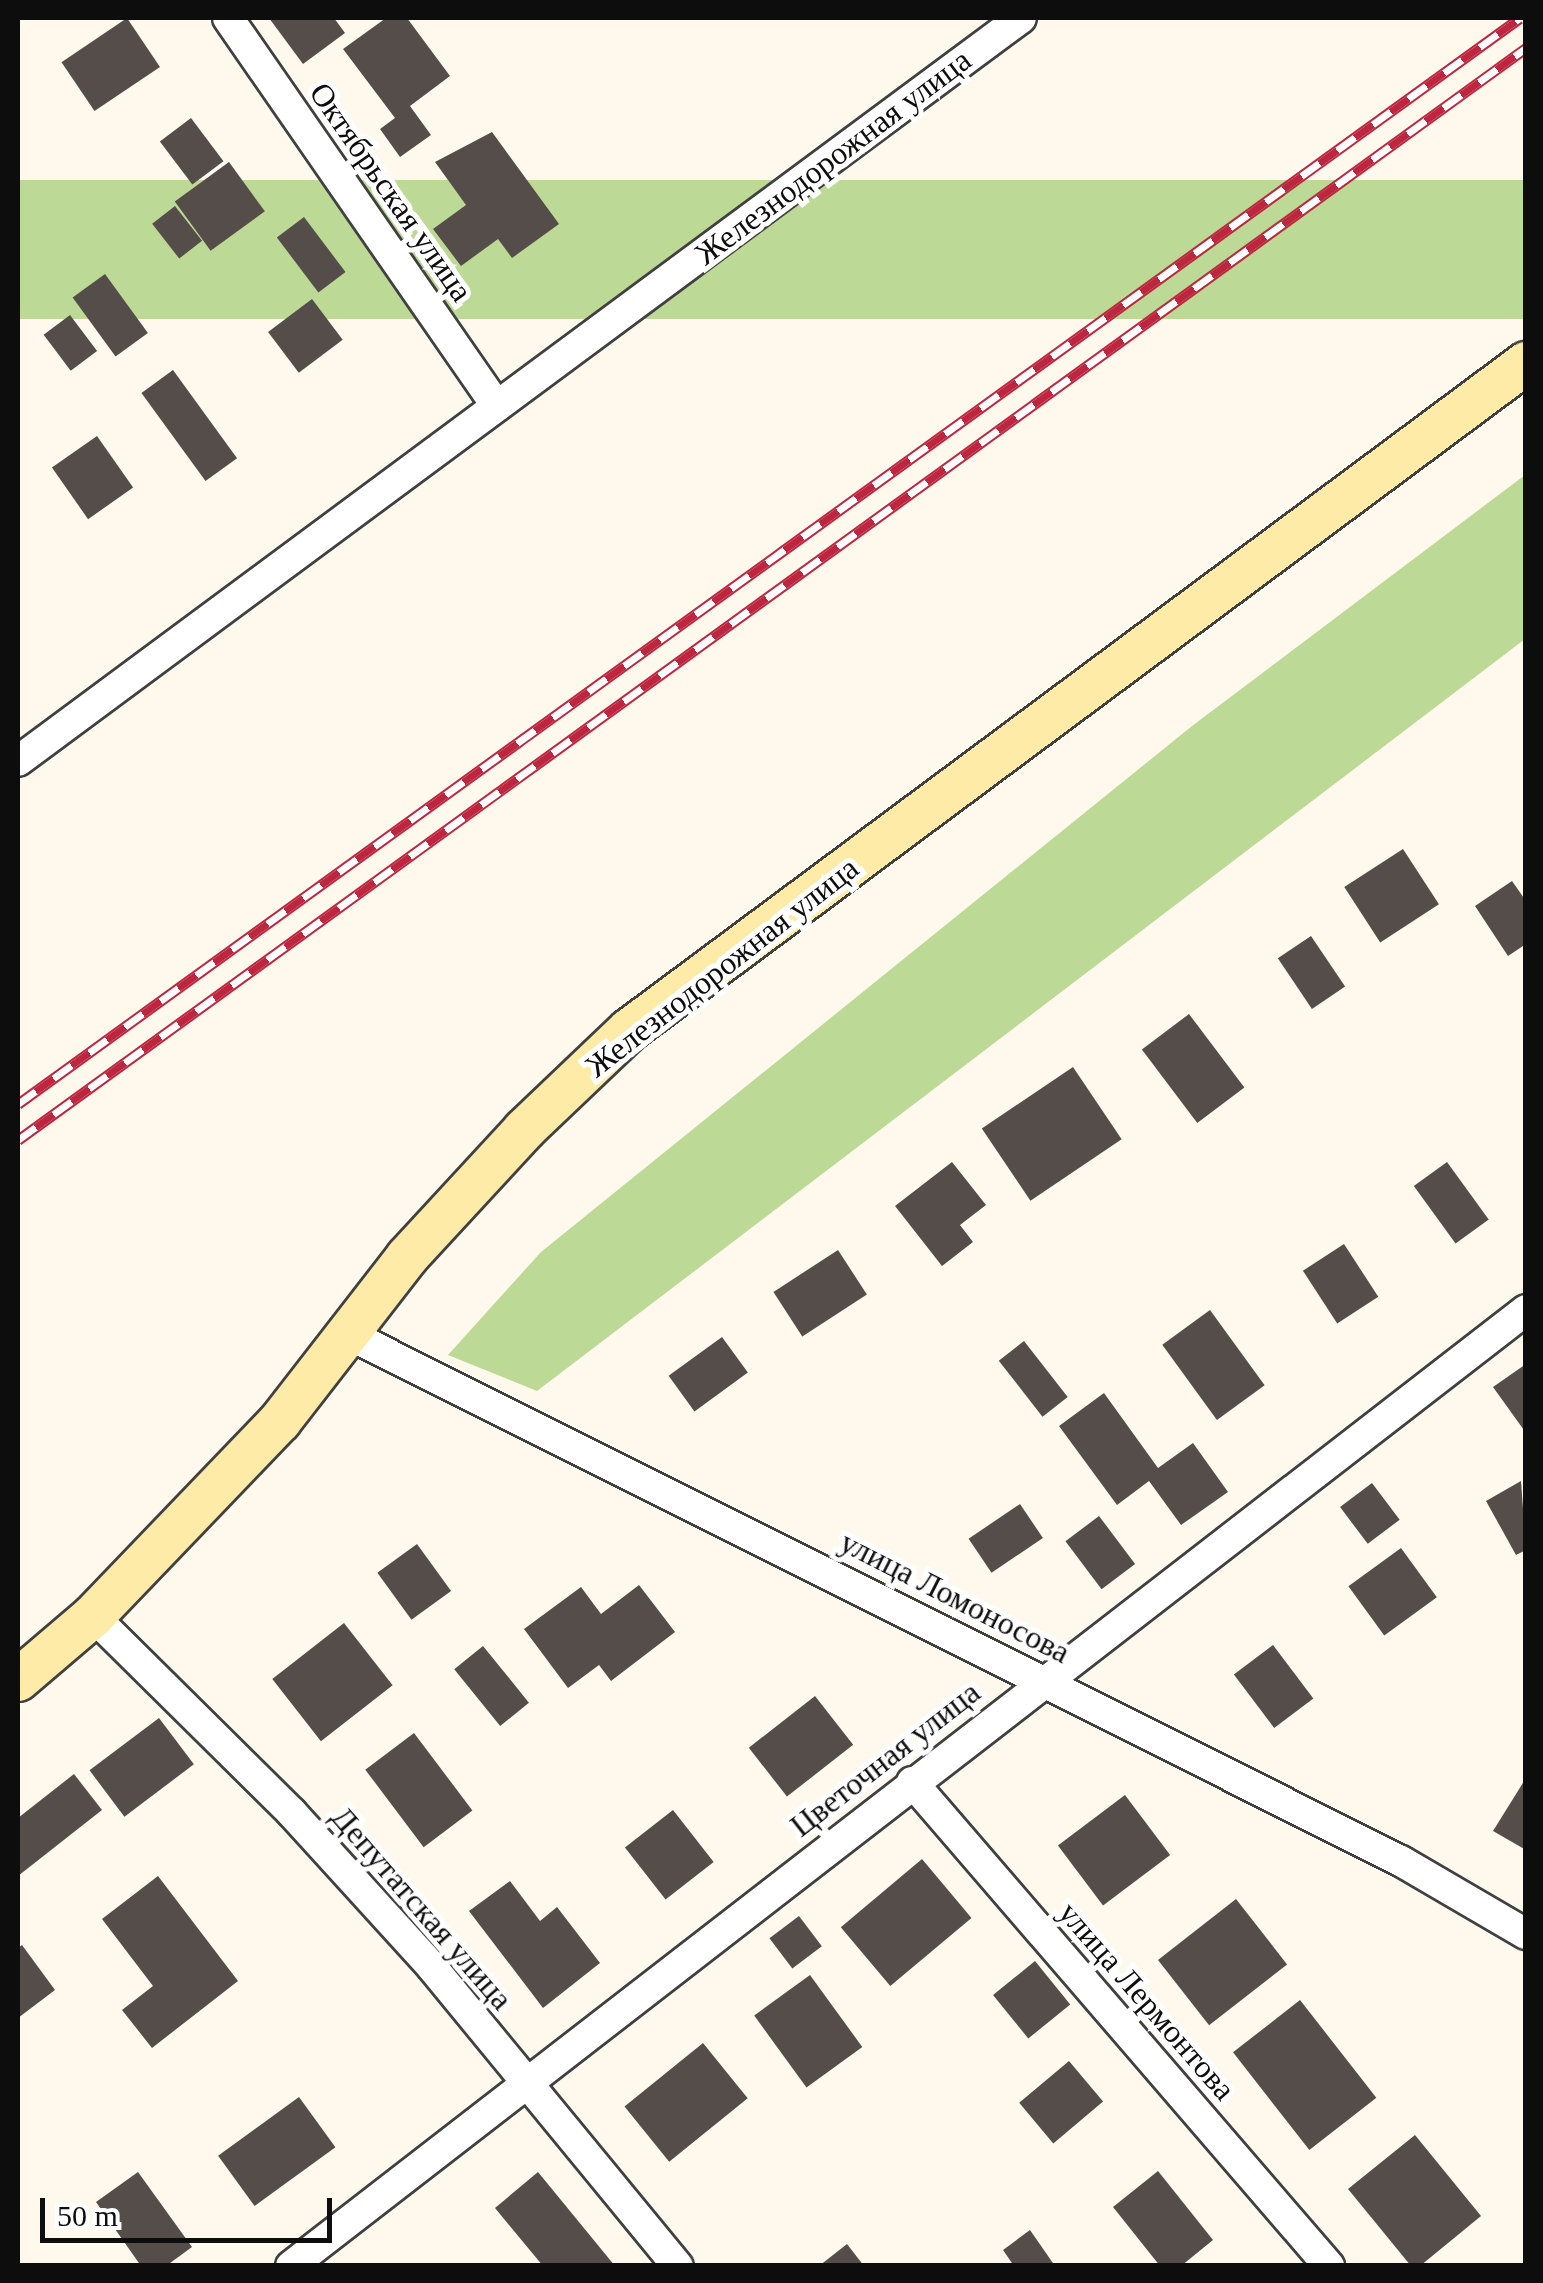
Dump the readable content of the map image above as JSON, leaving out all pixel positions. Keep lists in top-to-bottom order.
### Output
{
  "streets": {
    "main road": ["Железнодорожная улица"],
    "street": [
      "Октябрьская улица",
      "улица Ломоносова",
      "Цветочная улица",
      "Депутатская улица",
      "улица Лермонтова"
    ]
  },
  "crossings": [
    ["Железнодорожная улица", "Октябрьская улица"],
    ["Железнодорожная улица", "улица Ломоносова"],
    ["Железнодорожная улица", "Депутатская улица"],
    ["улица Ломоносова", "Цветочная улица"],
    ["Цветочная улица", "Депутатская улица"],
    ["Цветочная улица", "улица Лермонтова"]
  ],
  "scale_bar": "50 m"
}
